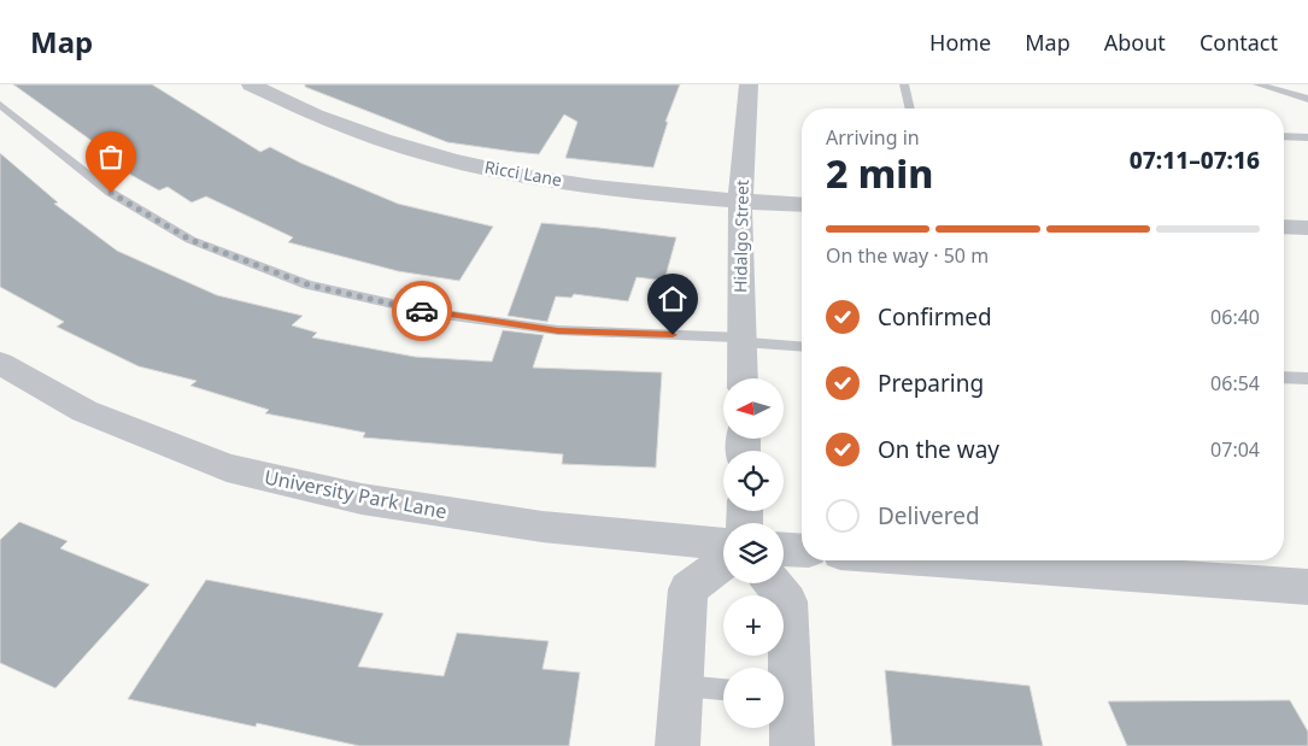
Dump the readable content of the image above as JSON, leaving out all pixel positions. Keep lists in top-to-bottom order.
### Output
{
  "streets": {
    "street": ["Ricci Lane", "Hidalgo Street", "University Park Lane"]
  },
  "crossings": [
    ["Ricci Lane", "Hidalgo Street"]
  ],
  "north": "left",
  "page": {
    "header": "Map",
    "nav": [
      "Home",
      "Map",
      "About",
      "Contact"
    ],
    "heading": ["2 min", "Arriving in", "07:11–07:16"],
    "bar": "On the way · 50 m",
    "list": [
      ["Confirmed", "06:40"],
      ["Preparing", "06:54"],
      ["On the way", "07:04"],
      "Delivered"
    ],
    "map_buttons": ["+", "−"]
  }
}
